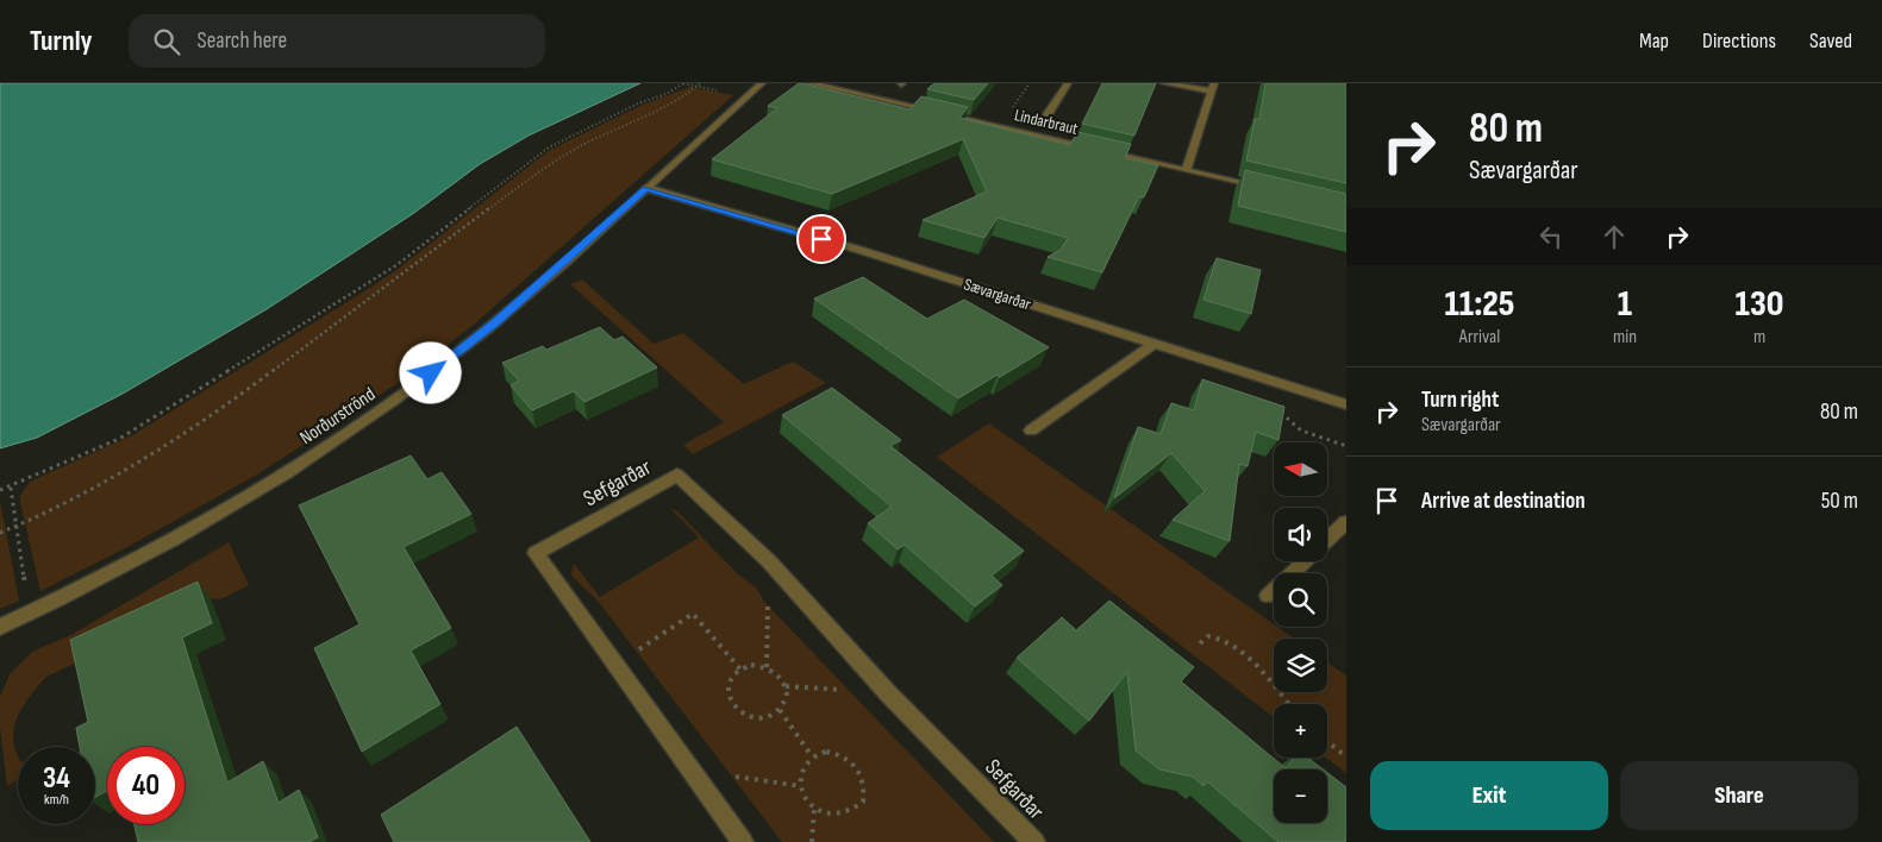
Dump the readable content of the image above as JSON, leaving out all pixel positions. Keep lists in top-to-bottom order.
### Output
{
  "streets": {
    "street": [
      "Lindarbraut",
      "Sævargarðar",
      "Norðurströnd",
      "Sefgarðar"
    ]
  },
  "crossings": [
    ["Sævargarðar", "Norðurströnd"]
  ],
  "north": "left",
  "page": {
    "header": "Turnly",
    "search": "Search here",
    "nav": ["Map", "Directions", "Saved"],
    "turn": ["80 m", "Sævargarðar"],
    "eta": [
      "11:25",
      "Arrival",
      "1",
      "min",
      "130",
      "m"
    ],
    "list": [
      {
        "name": "Turn right",
        "note": "Sævargarðar",
        "value": "80 m"
      },
      {
        "name": "Arrive at destination",
        "value": "50 m"
      }
    ],
    "map_buttons": ["+", "−"],
    "speed": "34 km/h",
    "limit": "40",
    "buttons": ["Exit", "Share"]
  }
}
